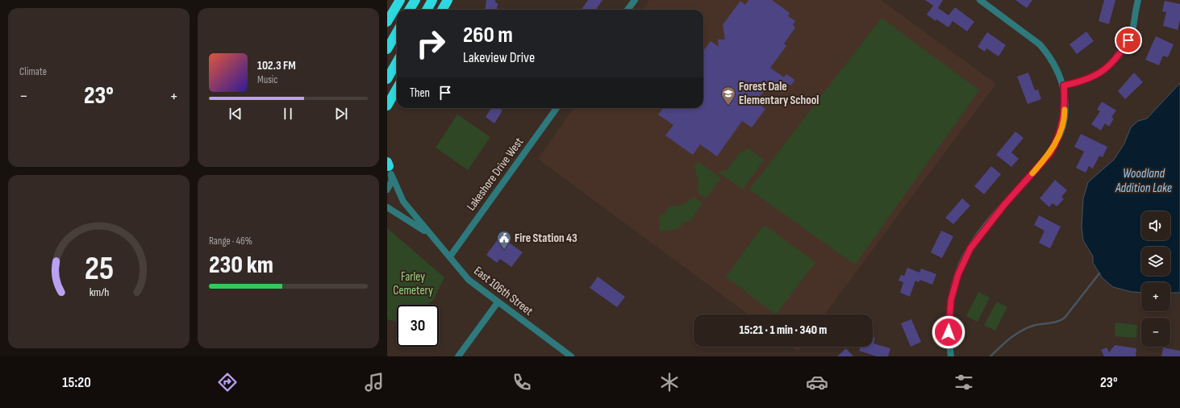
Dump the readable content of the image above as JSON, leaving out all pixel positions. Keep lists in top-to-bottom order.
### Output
{
  "streets": {
    "street": ["Lakeshore Drive West", "East 106th Street"]
  },
  "crossings": [
    ["Lakeshore Drive West", "East 106th Street"]
  ],
  "water": ["Woodland Addition Lake"],
  "parks": ["Farley Cemetery"],
  "places": {
    "school or university": ["Forest Dale Elementary School"],
    "public building": ["Fire Station 43"]
  },
  "page": {
    "tile": [
      "Climate",
      ["Range · 46%", "230 km"]
    ],
    "turn": ["260 m", "Lakeview Drive"],
    "song": ["102.3 FM", "Music"],
    "then": "Then",
    "heat": ["−", "23°", "+"],
    "map_buttons": ["+", "−"],
    "limit": "30",
    "trip": "15:21 · 1 min · 340 m",
    "tabs": ["15:20", "23°"],
    "gauge": ["25", "km/h"]
  }
}
